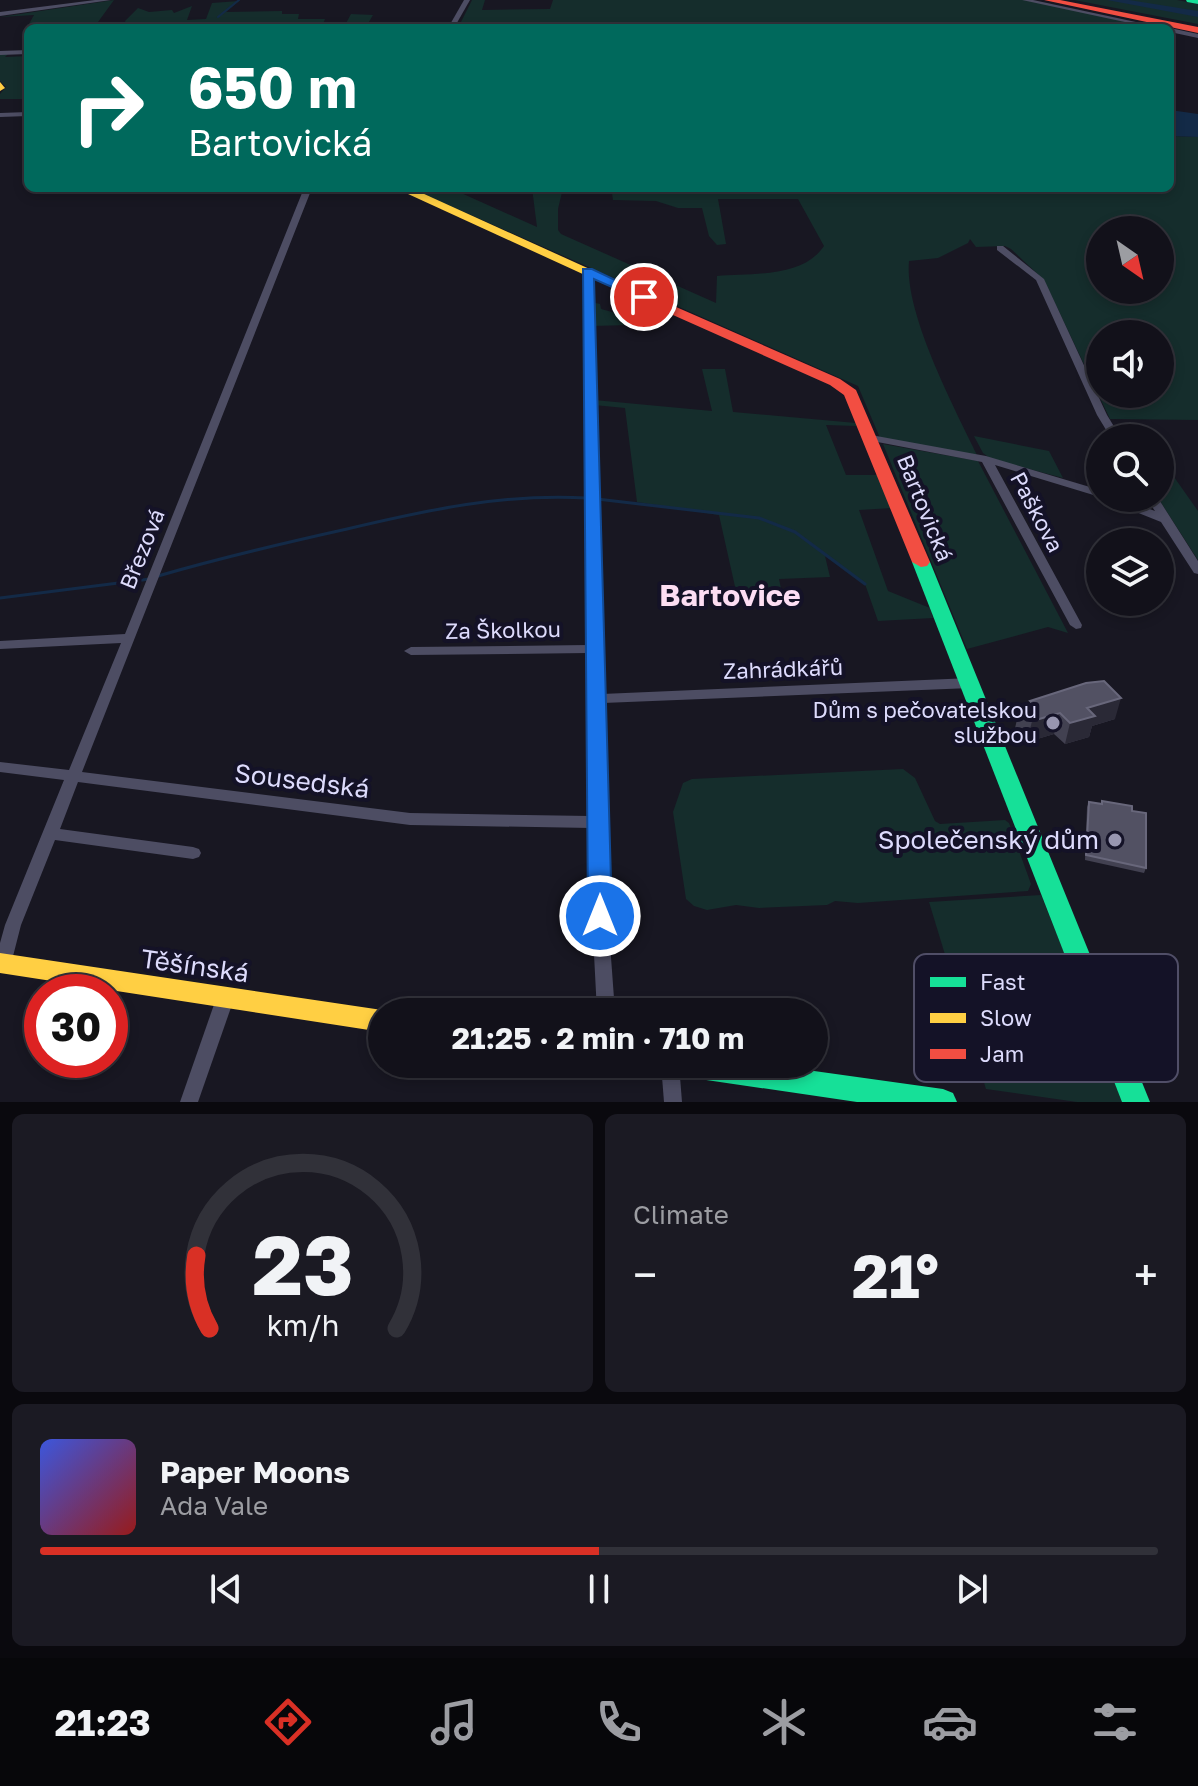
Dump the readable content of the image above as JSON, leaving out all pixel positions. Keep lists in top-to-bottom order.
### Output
{
  "streets": {
    "main road": ["Bartovická", "Těšínská"],
    "street": [
      "Paškova",
      "Březová",
      "Za Školkou",
      "Zahrádkářů",
      "Sousedská"
    ]
  },
  "crossings": [
    ["Bartovická", "Paškova"],
    ["Bartovická", "Zahrádkářů"],
    ["Březová", "Sousedská"],
    ["Březová", "Těšínská"]
  ],
  "districts": ["Bartovice"],
  "places": ["Dům s pečovatelskou službou", "Společenský dům"],
  "legend": ["Fast", "Slow", "Jam"],
  "north": "bottom right",
  "page": {
    "turn": ["650 m", "Bartovická"],
    "limit": "30",
    "trip": "21:25 · 2 min · 710 m",
    "tile": "Climate",
    "heat": ["−", "21°", "+"],
    "song": ["Paper Moons", "Ada Vale"],
    "tabs": "21:23",
    "gauge": ["23", "km/h"]
  }
}
